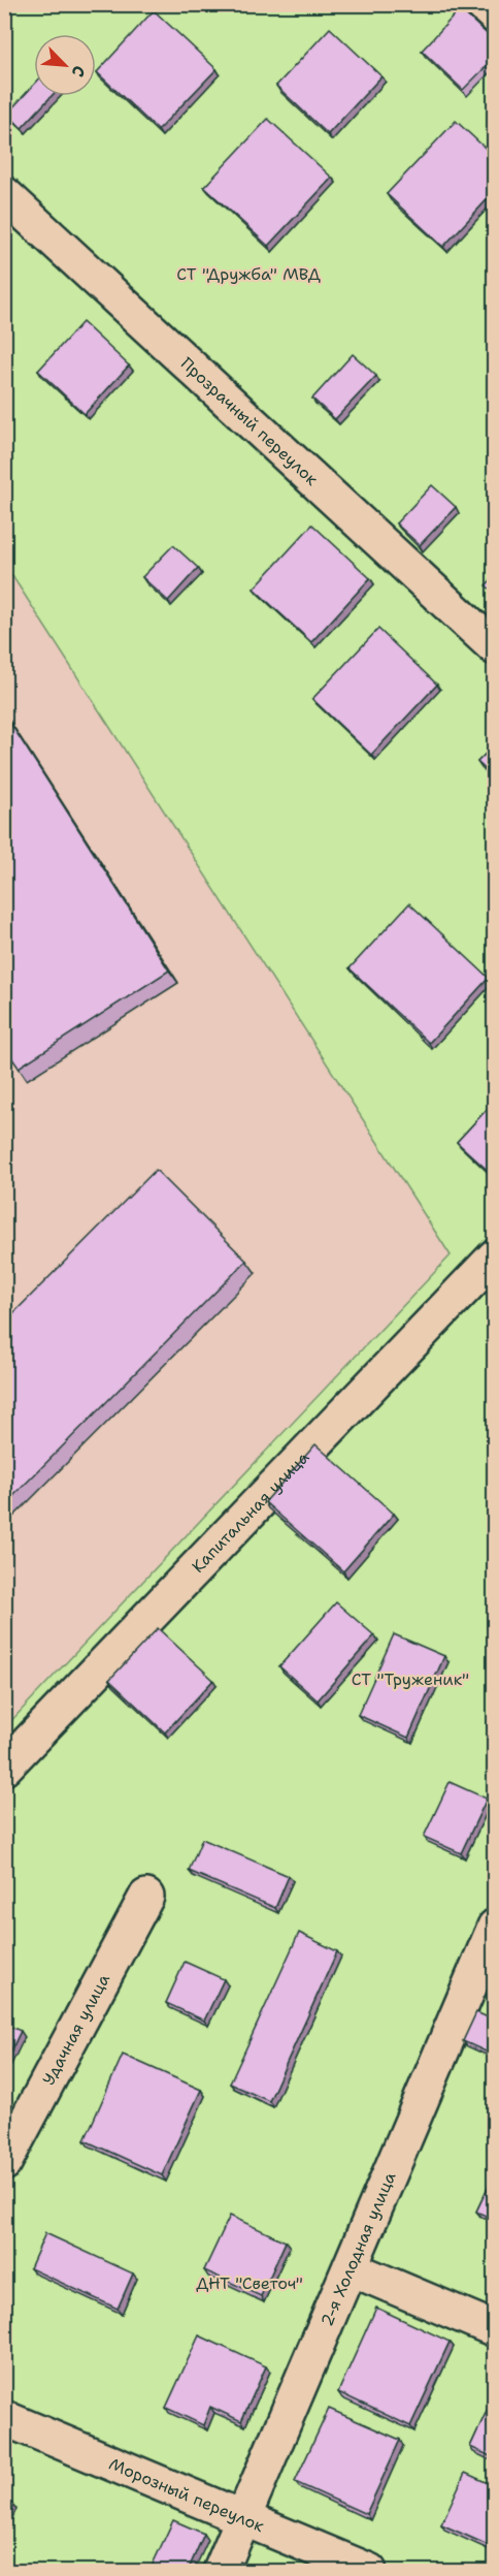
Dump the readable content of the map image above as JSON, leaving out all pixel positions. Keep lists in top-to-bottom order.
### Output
{
  "streets": {
    "street": [
      "Прозрачный переулок",
      "Капитальная улица",
      "Удачная улица",
      "2-я Холодная улица",
      "Морозный переулок"
    ]
  },
  "crossings": [
    ["2-я Холодная улица", "Морозный переулок"]
  ],
  "parks": ["СТ \"Дружба\" МВД", "СТ \"Труженик\"", "ДНТ \"Светоч\""],
  "north": "bottom right"
}
